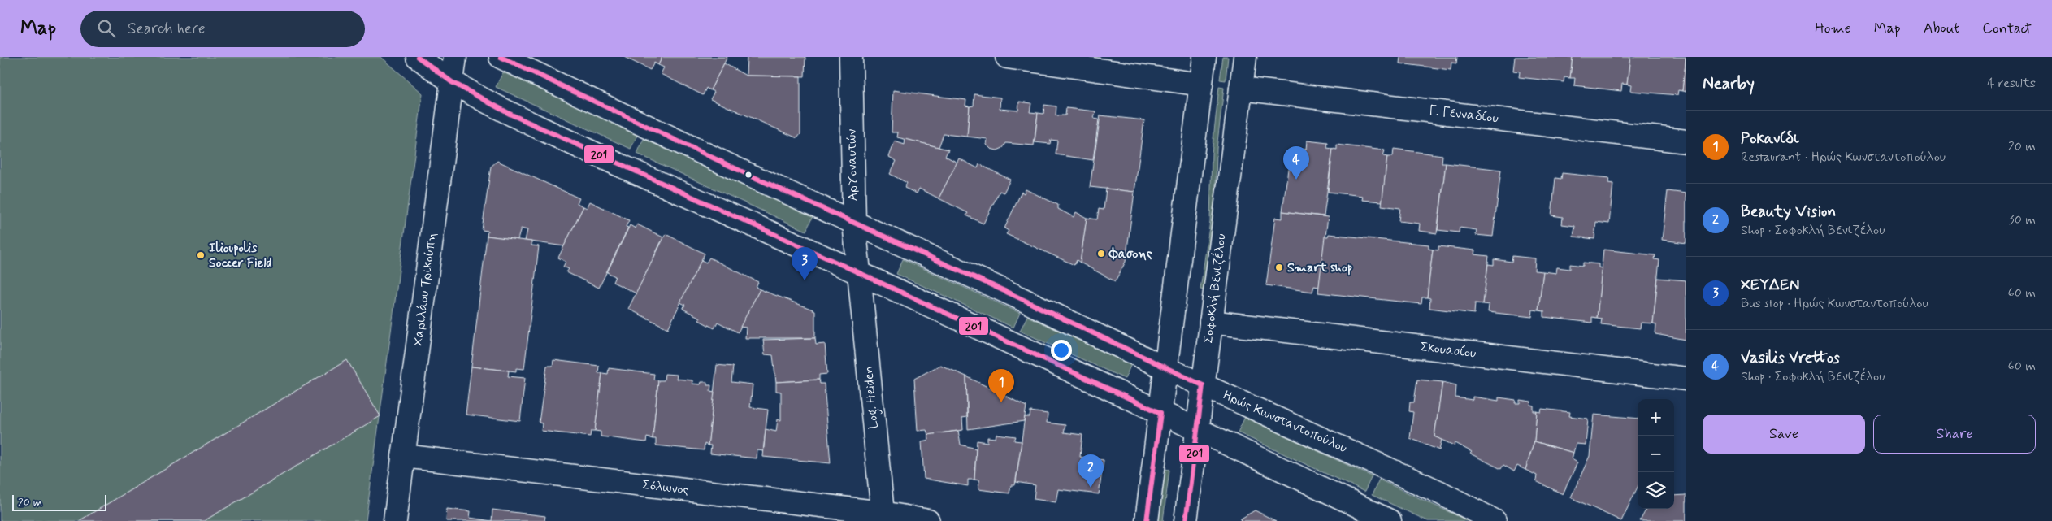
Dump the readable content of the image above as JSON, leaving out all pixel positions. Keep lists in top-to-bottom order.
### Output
{
  "streets": {
    "street": [
      "Γ. Γενναδίου",
      "Αργοναυτών",
      "Σοφοκλή Βενιζέλου",
      "Χαριλάου Τρικούπη",
      "Σκουασίου",
      "Log. Heiden",
      "Ηρώς Κωνσταντοπούλου",
      "Σόλωνος"
    ]
  },
  "crossings": [
    ["Γ. Γενναδίου", "Σοφοκλή Βενιζέλου"],
    ["Αργοναυτών", "Log. Heiden"],
    ["Αργοναυτών", "Ηρώς Κωνσταντοπούλου"],
    ["Σοφοκλή Βενιζέλου", "Σκουασίου"],
    ["Σοφοκλή Βενιζέλου", "Ηρώς Κωνσταντοπούλου"],
    ["Χαριλάου Τρικούπη", "Σόλωνος"],
    ["Log. Heiden", "Σόλωνος"]
  ],
  "places": ["Φασοης", "Ilioupolis Soccer Field", "Smart shop"],
  "lines": ["transit line 201"],
  "scale_bar": "20 m",
  "page": {
    "header": "Map",
    "search": "Search here",
    "nav": [
      "Home",
      "Map",
      "About",
      "Contact"
    ],
    "heading": ["Nearby", "4 results"],
    "list": [
      {
        "mark": "1",
        "name": "Ροκανίδι",
        "note": "Restaurant · Ηρώς Κωνσταντοπούλου",
        "value": "20 m"
      },
      {
        "mark": "2",
        "name": "Beauty Vision",
        "note": "Shop · Σοφοκλή Βενιζέλου",
        "value": "30 m"
      },
      {
        "mark": "3",
        "name": "ΧΕΥΔΕΝ",
        "note": "Bus stop · Ηρώς Κωνσταντοπούλου",
        "value": "60 m"
      },
      {
        "mark": "4",
        "name": "Vasilis Vrettos",
        "note": "Shop · Σοφοκλή Βενιζέλου",
        "value": "60 m"
      }
    ],
    "pins": [
      "4",
      "3",
      "1",
      "2"
    ],
    "map_buttons": ["+", "−"],
    "buttons": ["Save", "Share"],
    "scale": "20 m"
  }
}
